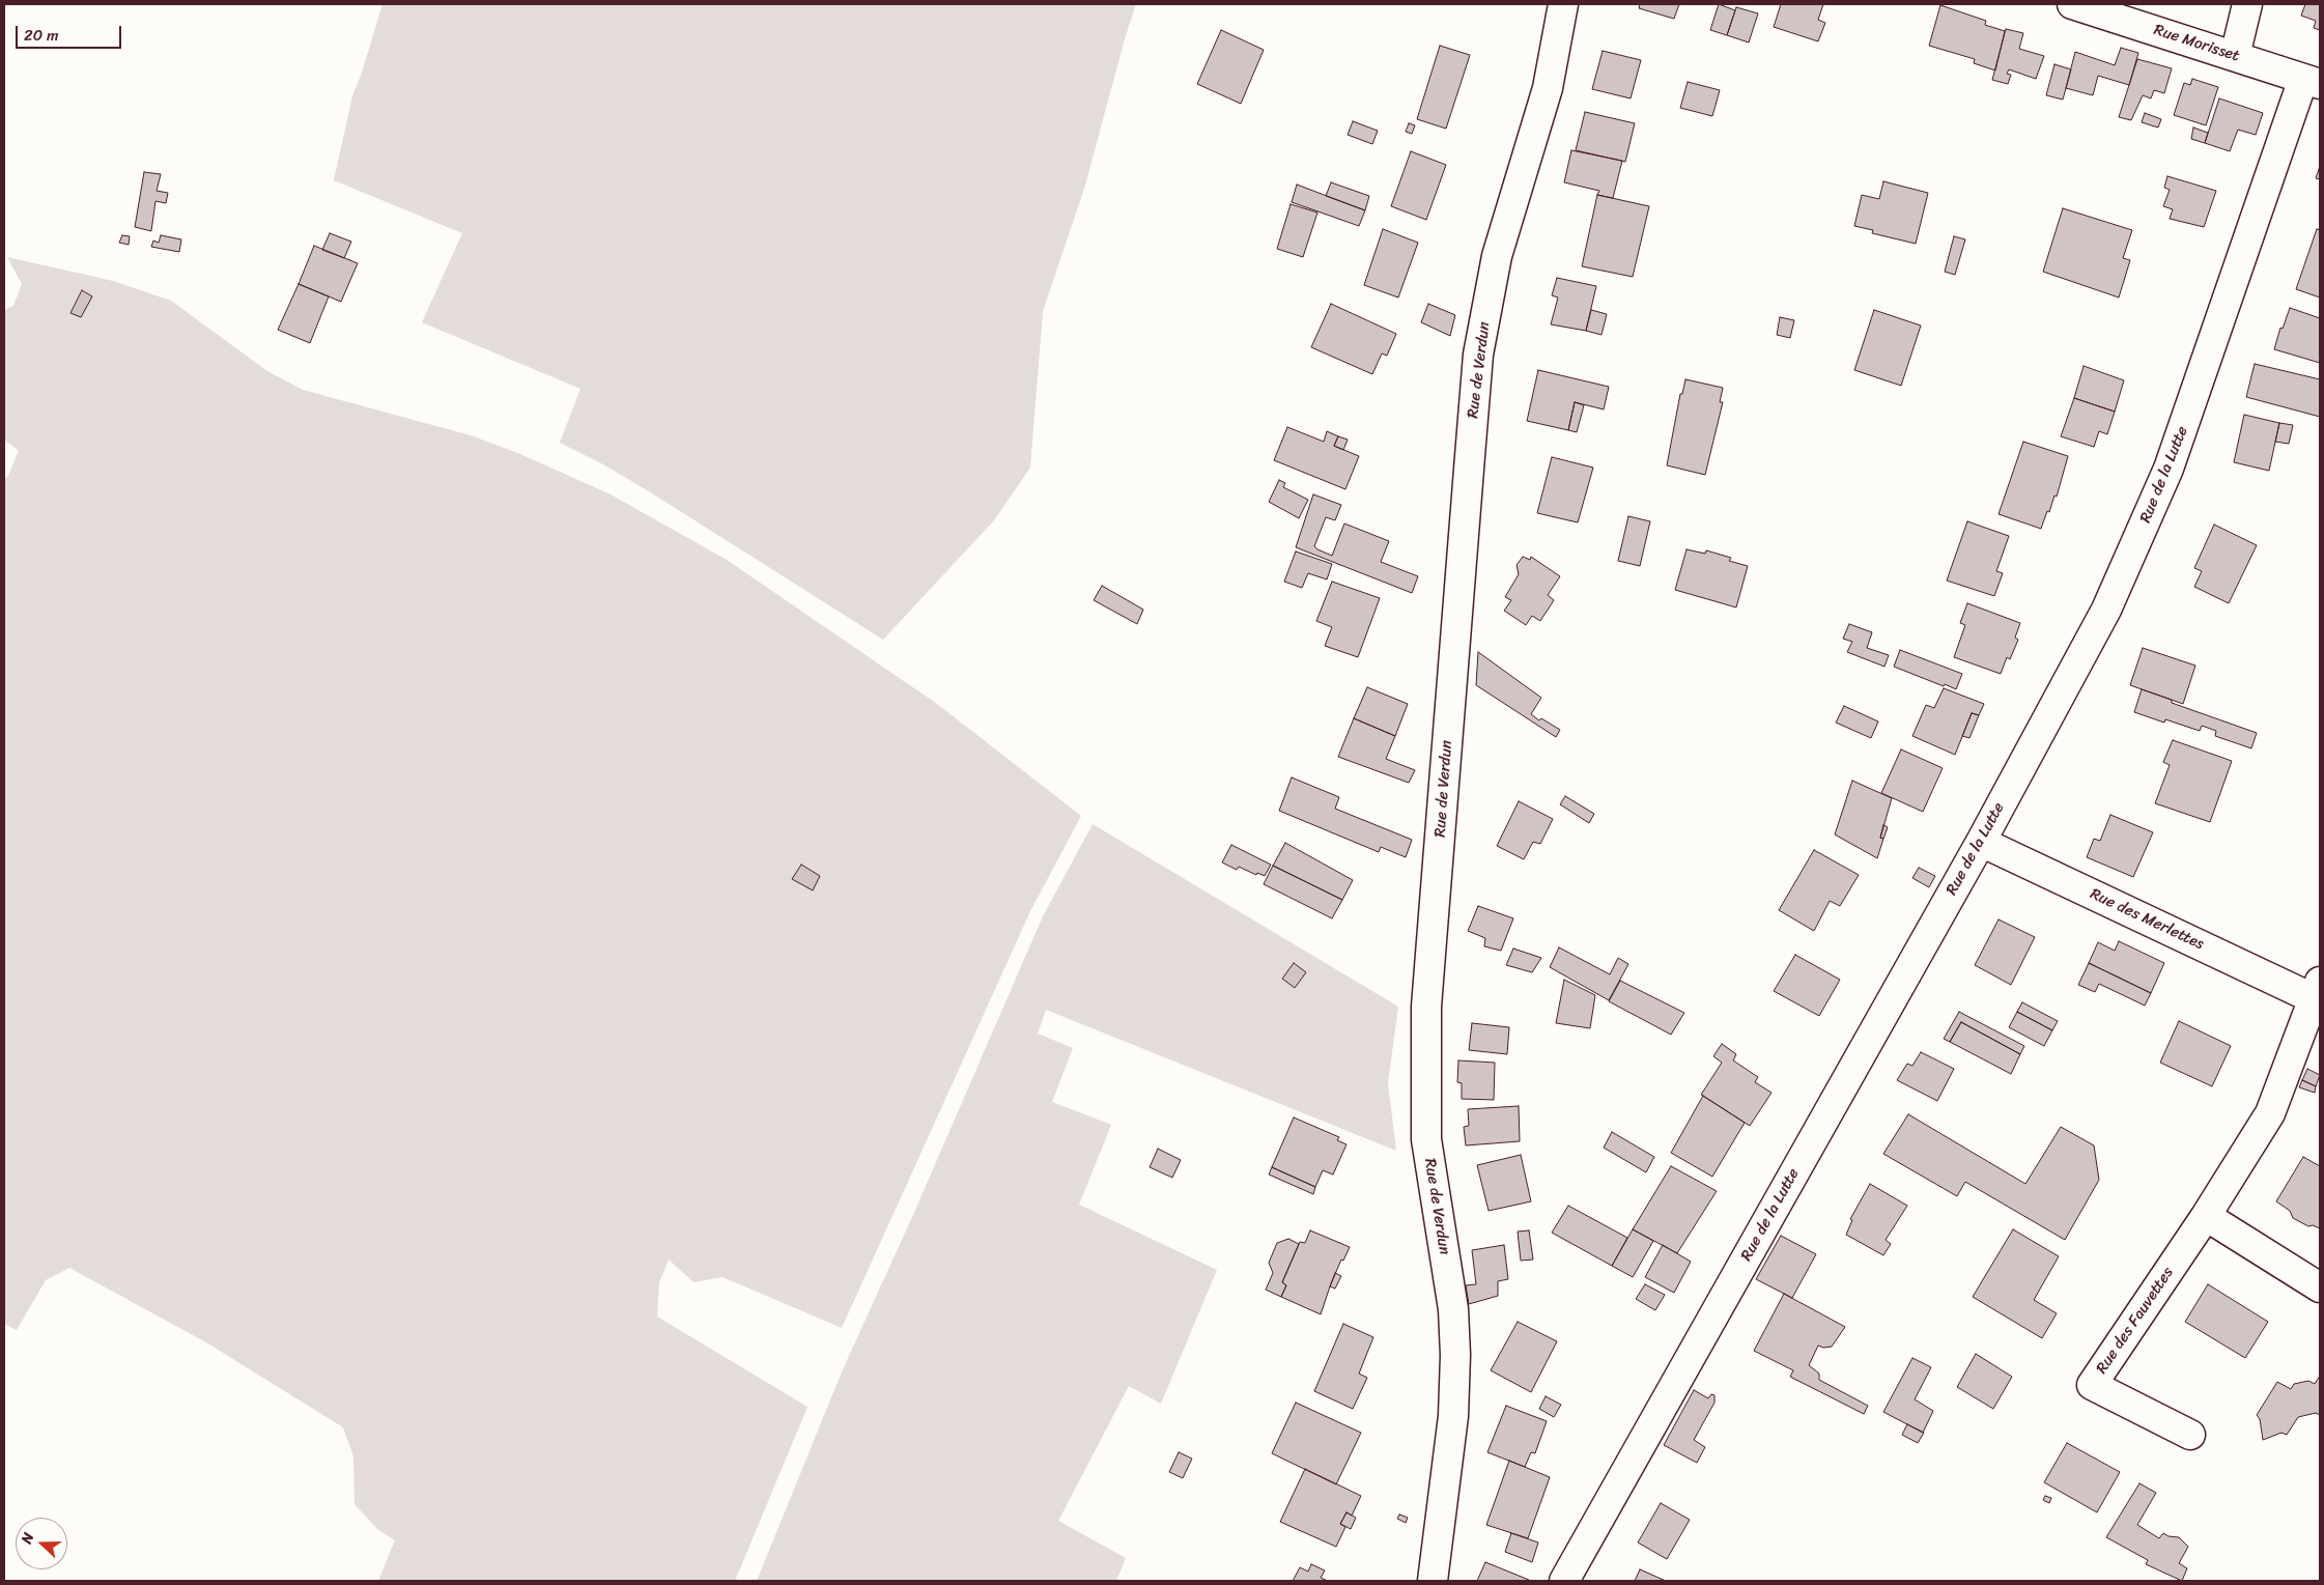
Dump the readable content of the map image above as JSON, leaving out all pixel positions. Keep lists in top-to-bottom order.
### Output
{
  "streets": {
    "street": [
      "Rue Morisset",
      "Rue de Verdun",
      "Rue de la Lutte",
      "Rue des Merlettes",
      "Rue des Fauvettes"
    ]
  },
  "crossings": [
    ["Rue Morisset", "Rue de la Lutte"],
    ["Rue de la Lutte", "Rue des Merlettes"],
    ["Rue des Merlettes", "Rue des Fauvettes"]
  ],
  "scale_bar": "20 m",
  "north": "left"
}
